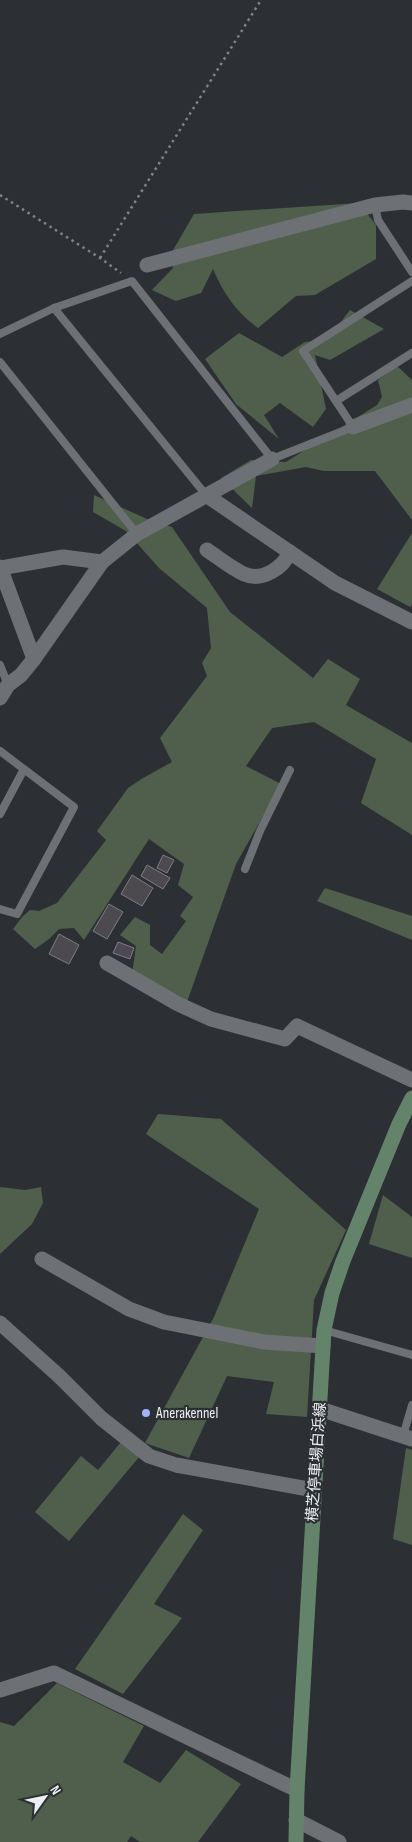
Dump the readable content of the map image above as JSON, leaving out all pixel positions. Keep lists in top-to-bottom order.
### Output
{
  "streets": {
    "main road": ["横芝停車場白浜線"]
  },
  "places": ["Anerakennel"],
  "north": "top right"
}
